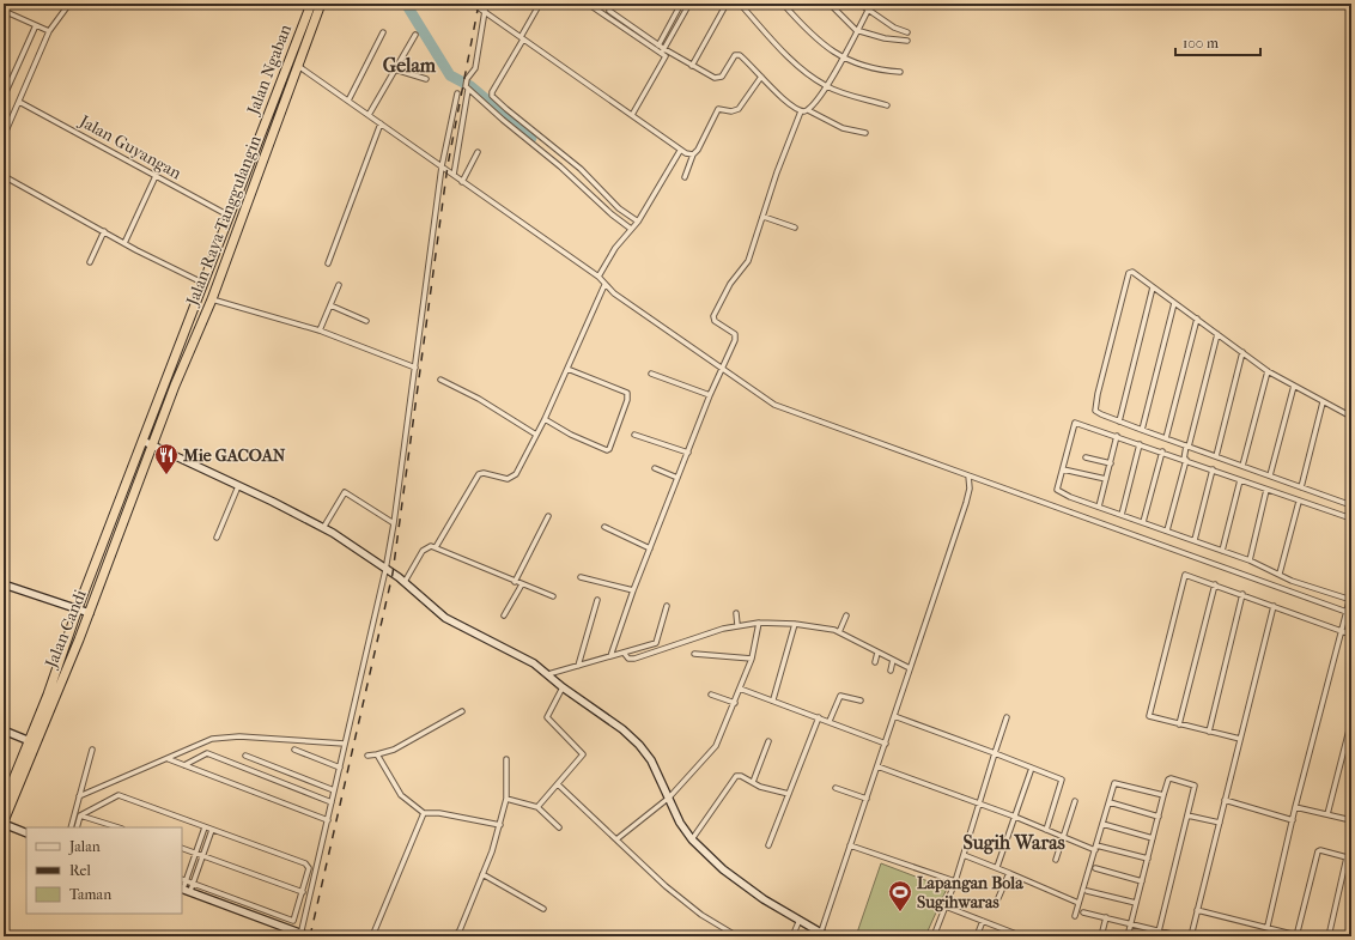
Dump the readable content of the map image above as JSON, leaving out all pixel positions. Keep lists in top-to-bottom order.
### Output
{
  "streets": {
    "highway": ["Jalan Ngaban", "Jalan Raya Tanggulangin", "Jalan Candi"],
    "street": ["Jalan Guyangan"]
  },
  "crossings": [
    ["Jalan Ngaban", "Jalan Guyangan"],
    ["Jalan Ngaban", "Jalan Candi"],
    ["Jalan Raya Tanggulangin", "Jalan Candi"]
  ],
  "districts": ["Gelam", "Sugih Waras"],
  "places": {
    "restaurant": ["Mie GACOAN"],
    "sports": ["Lapangan Bola Sugihwaras"]
  },
  "legend": ["Jalan", "Rel", "Taman"],
  "scale_bar": "100 m"
}
